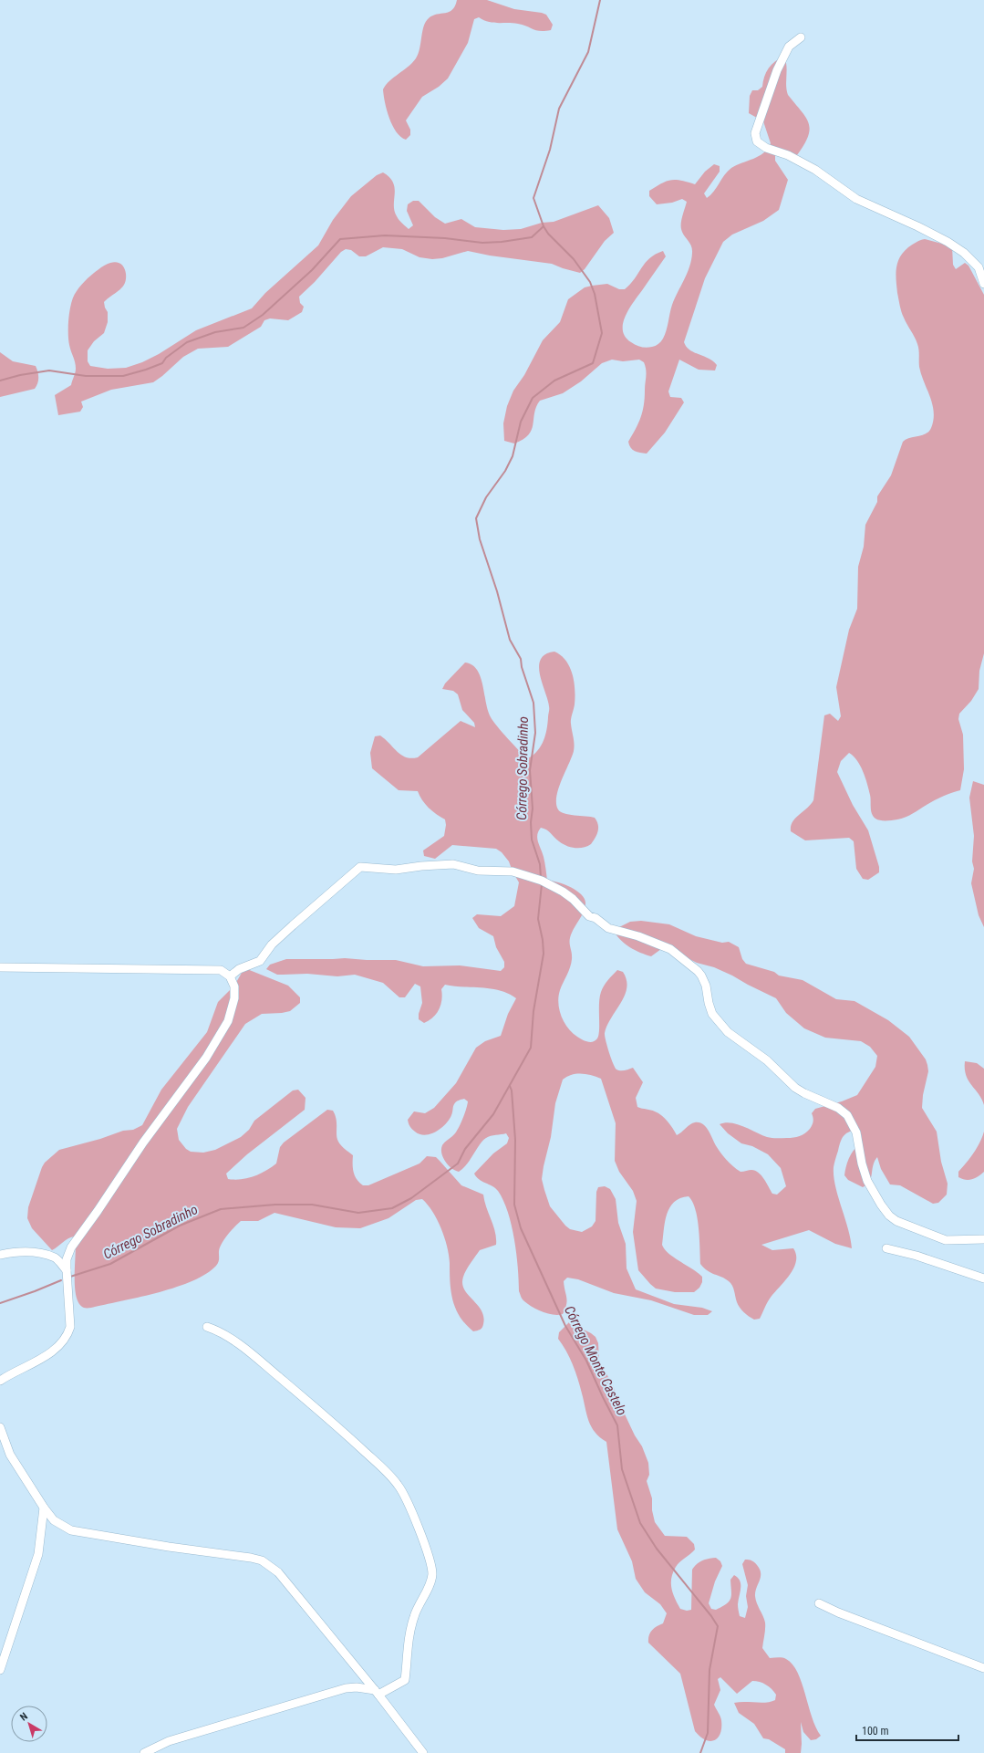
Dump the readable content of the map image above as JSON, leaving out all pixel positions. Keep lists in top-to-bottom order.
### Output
{
  "water": ["Córrego Sobradinho", "Córrego Monte Castelo"],
  "scale_bar": "100 m",
  "north": "top left"
}
